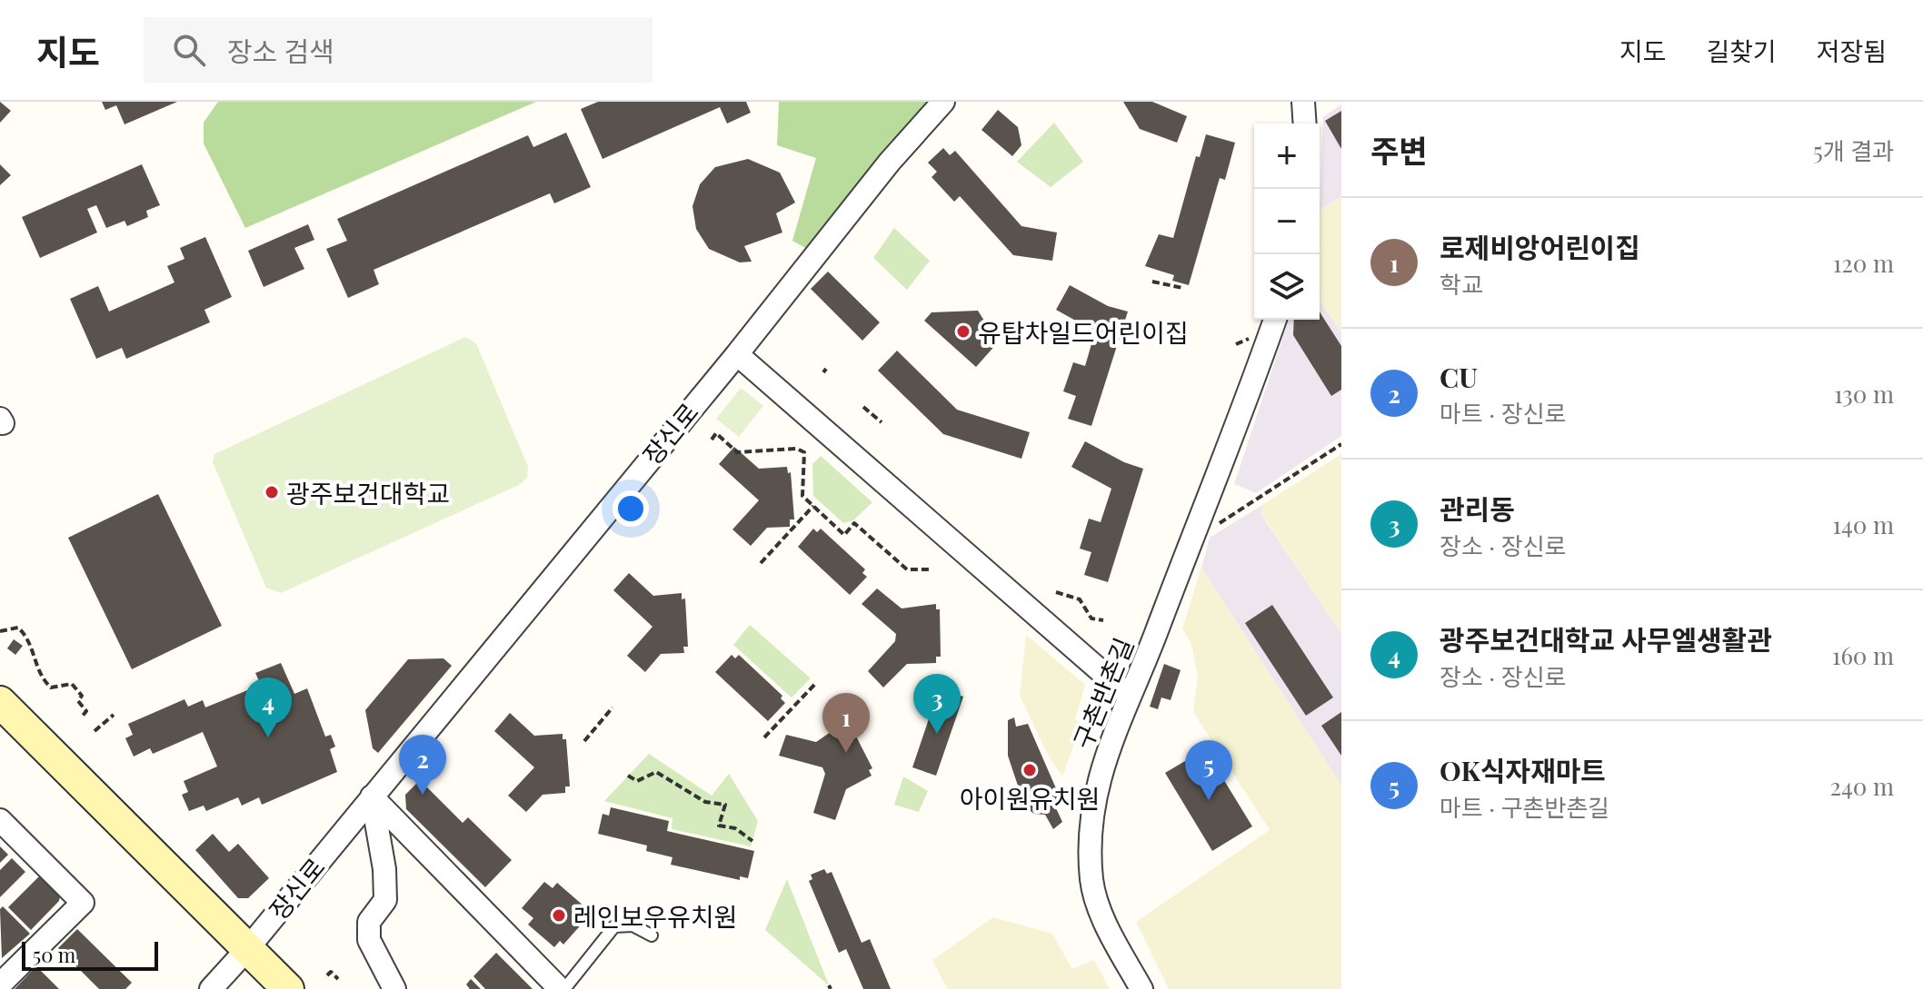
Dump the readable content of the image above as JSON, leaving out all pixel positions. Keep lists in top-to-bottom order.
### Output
{
  "streets": {
    "street": ["장신로", "구촌반촌길"]
  },
  "places": [
    "유탑차일드어린이집",
    "광주보건대학교",
    "아이원유치원",
    "레인보우유치원"
  ],
  "scale_bar": "50 m",
  "page": {
    "header": "지도",
    "search": "장소 검색",
    "nav": ["지도", "길찾기", "저장됨"],
    "heading": ["주변", "5개 결과"],
    "map_buttons": ["+", "−"],
    "list": [
      {
        "mark": "1",
        "name": "로제비앙어린이집",
        "note": "학교",
        "value": "120 m"
      },
      {
        "mark": "2",
        "name": "CU",
        "note": "마트 · 장신로",
        "value": "130 m"
      },
      {
        "mark": "3",
        "name": "관리동",
        "note": "장소 · 장신로",
        "value": "140 m"
      },
      {
        "mark": "4",
        "name": "광주보건대학교 사무엘생활관",
        "note": "장소 · 장신로",
        "value": "160 m"
      },
      {
        "mark": "5",
        "name": "OK식자재마트",
        "note": "마트 · 구촌반촌길",
        "value": "240 m"
      }
    ],
    "pins": [
      "3",
      "4",
      "1",
      "2",
      "5"
    ],
    "scale": "50 m"
  }
}
